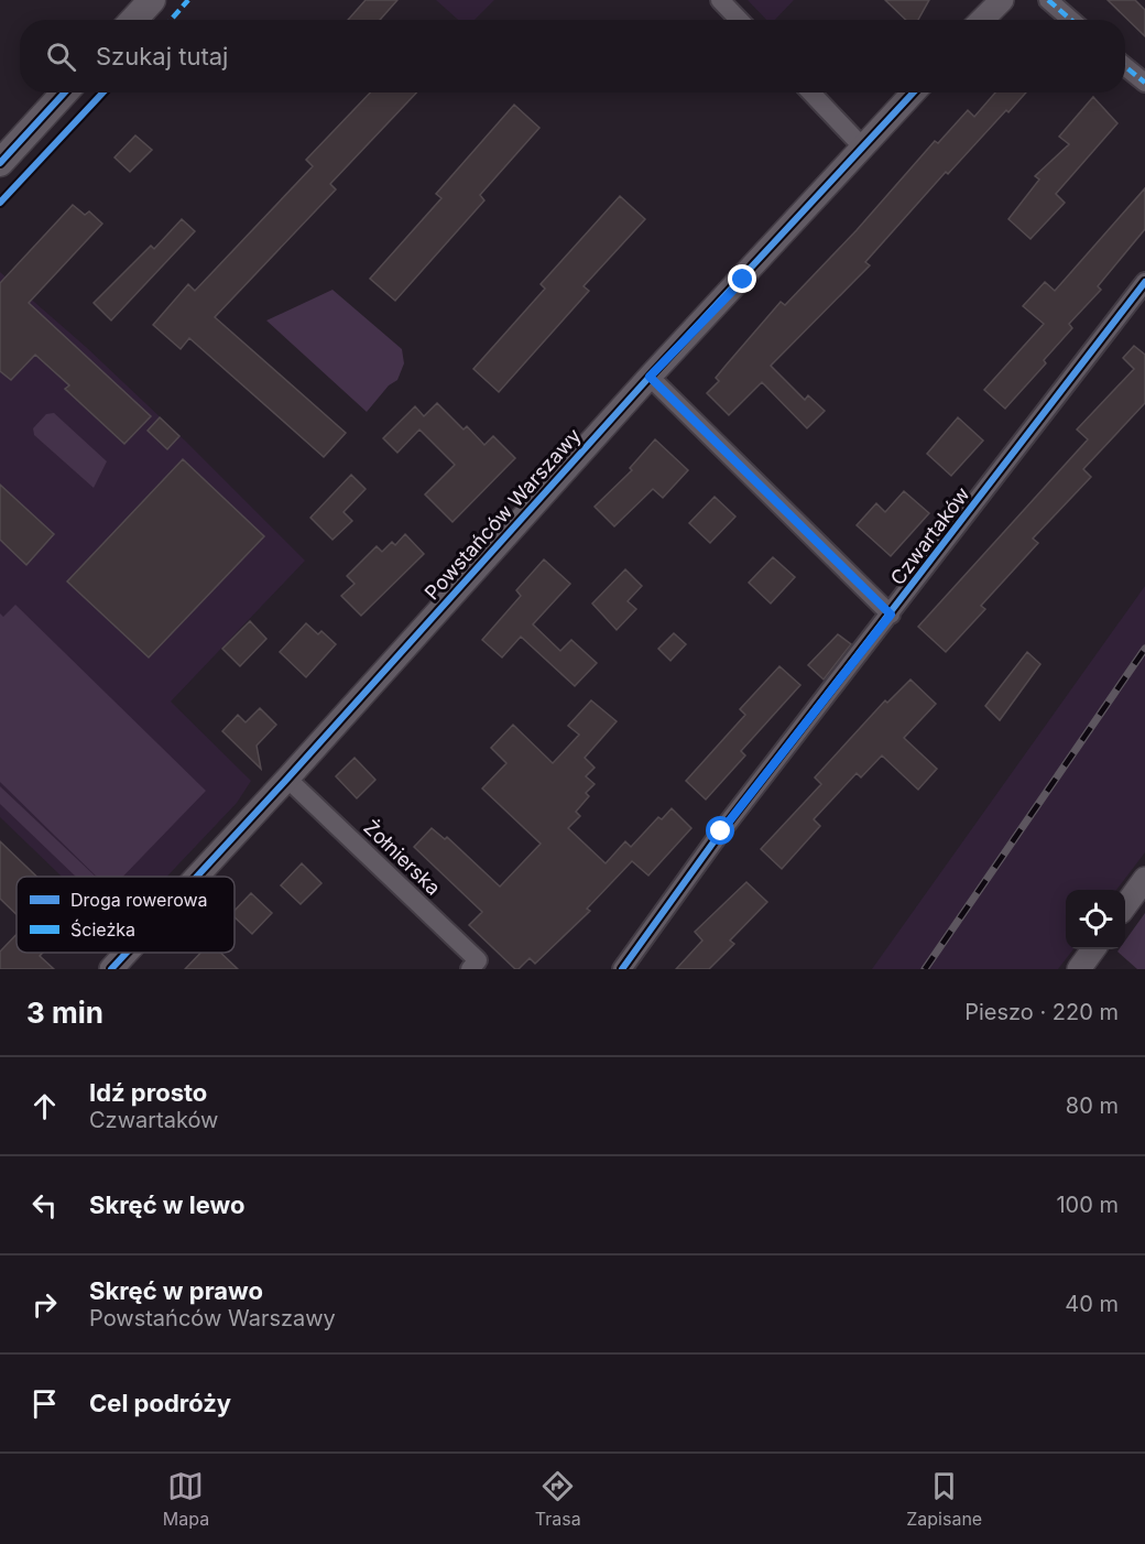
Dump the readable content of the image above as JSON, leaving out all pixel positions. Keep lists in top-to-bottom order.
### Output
{
  "streets": {
    "street": ["Powstańców Warszawy", "Czwartaków", "Żołnierska"]
  },
  "crossings": [
    ["Powstańców Warszawy", "Żołnierska"]
  ],
  "legend": ["Droga rowerowa", "Ścieżka"],
  "page": {
    "search": "Szukaj tutaj",
    "heading": ["3 min", "Pieszo · 220 m"],
    "list": [
      ["Idź prosto", "Czwartaków", "80 m"],
      ["Skręć w lewo", "100 m"],
      ["Skręć w prawo", "Powstańców Warszawy", "40 m"],
      "Cel podróży"
    ],
    "nav": ["Mapa", "Trasa", "Zapisane"]
  }
}
